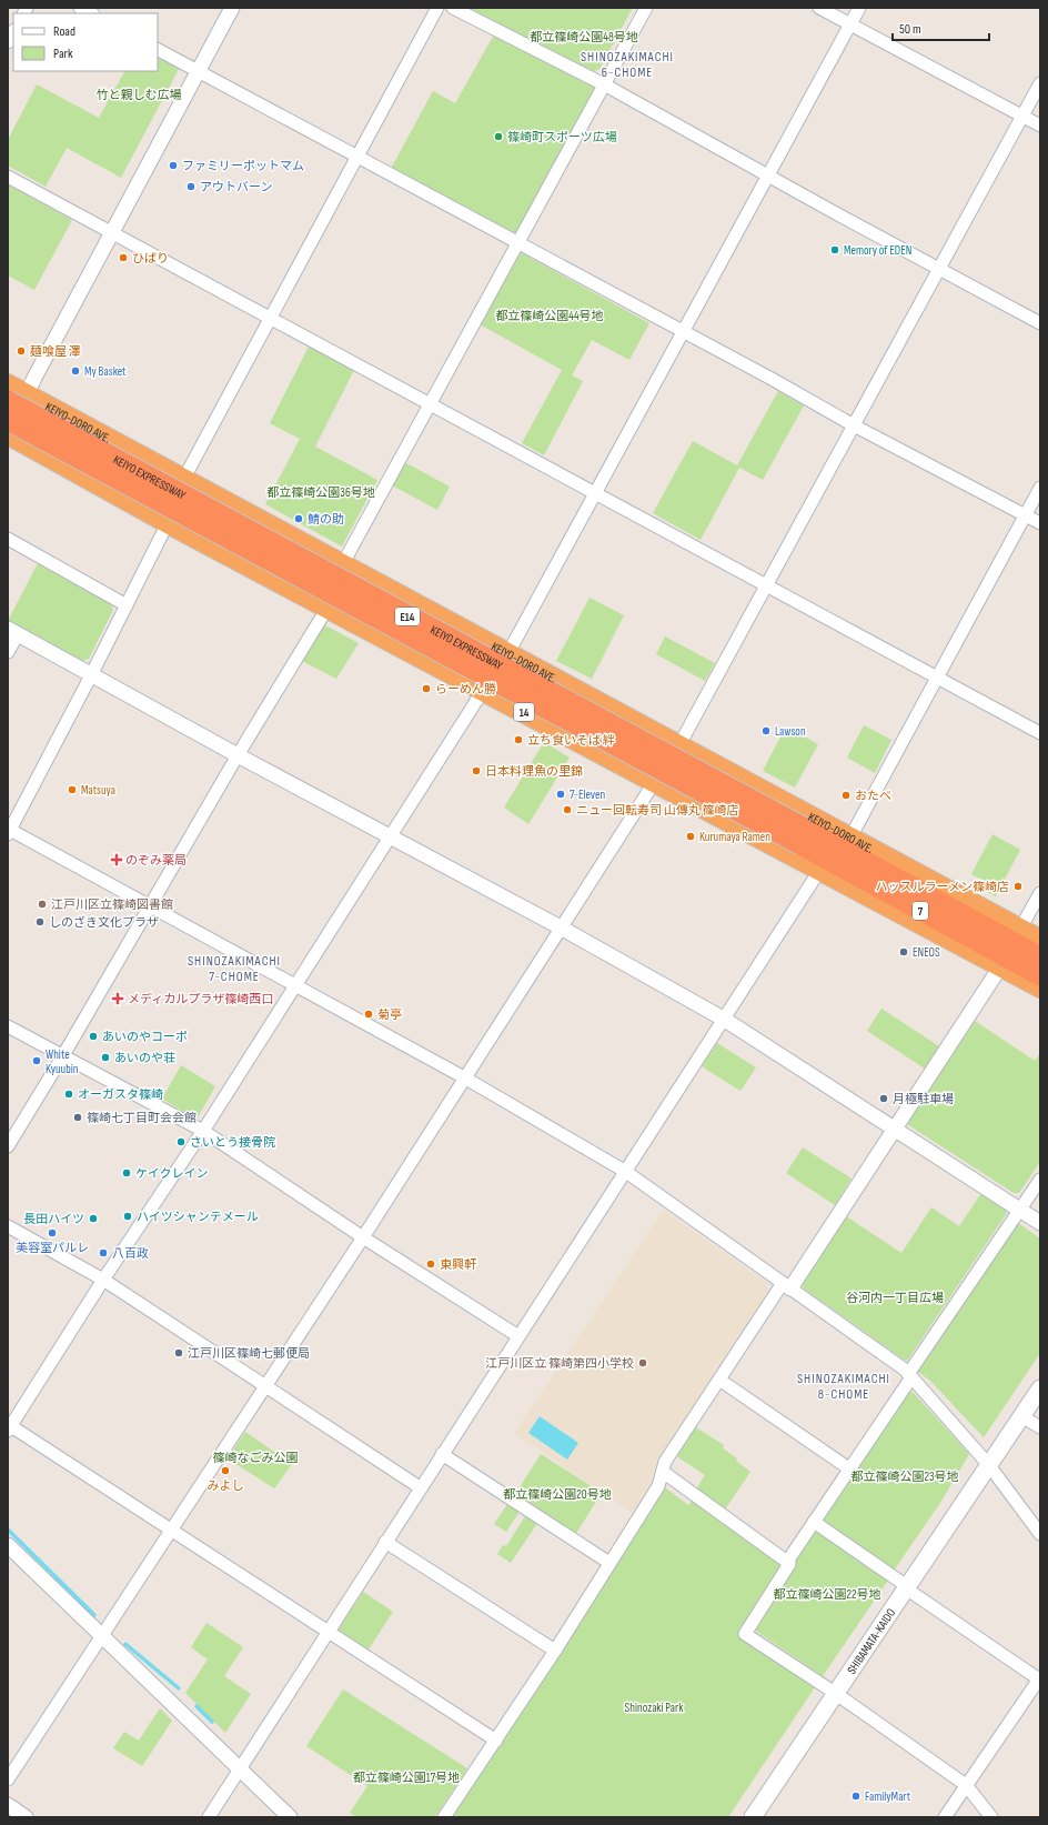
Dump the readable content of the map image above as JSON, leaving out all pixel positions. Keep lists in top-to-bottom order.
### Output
{
  "streets": {
    "highway": [
      "KEIYO-DORO AVE.",
      "KEIYO EXPRESSWAY",
      "E14",
      "14",
      "7"
    ],
    "main road": ["SHIBAMATA-KAIDO"]
  },
  "crossings": [
    ["KEIYO-DORO AVE.", "KEIYO EXPRESSWAY"],
    ["KEIYO EXPRESSWAY", "7"]
  ],
  "districts": ["SHINOZAKIMACHI 6-CHOME", "SHINOZAKIMACHI 7-CHOME", "SHINOZAKIMACHI 8-CHOME"],
  "parks": [
    "都立篠崎公園48号地",
    "竹と親しむ広場",
    "都立篠崎公園44号地",
    "都立篠崎公園36号地",
    "谷河内一丁目広場",
    "篠崎なごみ公園",
    "都立篠崎公園23号地",
    "都立篠崎公園20号地",
    "都立篠崎公園22号地",
    "Shinozaki Park",
    "都立篠崎公園17号地"
  ],
  "places": {
    "other": [
      "篠崎町スポーツ広場",
      "ファミリーポットマム",
      "アウトバーン",
      "Memory of EDEN",
      "ひばり",
      "麺喰屋 澤",
      "My Basket",
      "鯖の助",
      "らーめん勝",
      "Lawson",
      "立ち食いそば 絆",
      "日本料理魚の里錦",
      "Matsuya",
      "7-Eleven",
      "おたべ",
      "ニュー回転寿司 山傳丸 篠崎店",
      "Kurumaya Ramen",
      "ハッスルラーメン篠崎店",
      "江戸川区立篠崎図書館",
      "しのざき文化プラザ",
      "ENEOS",
      "菊亭",
      "あいのやコーポ",
      "あいのや荘",
      "White Kyuubin",
      "オーガスタ篠崎",
      "月極駐車場",
      "篠崎七丁目町会会館",
      "さいとう接骨院",
      "ケイクレイン",
      "ハイツシャンテメール",
      "長田ハイツ",
      "美容室パルレ",
      "八百政",
      "東興軒",
      "江戸川区篠崎七郵便局",
      "江戸川区立 篠崎第四小学校",
      "みよし",
      "FamilyMart"
    ],
    "health": ["のぞみ薬局", "メディカルプラザ篠崎西口"]
  },
  "legend": ["Road", "Park"],
  "scale_bar": "50 m"
}
